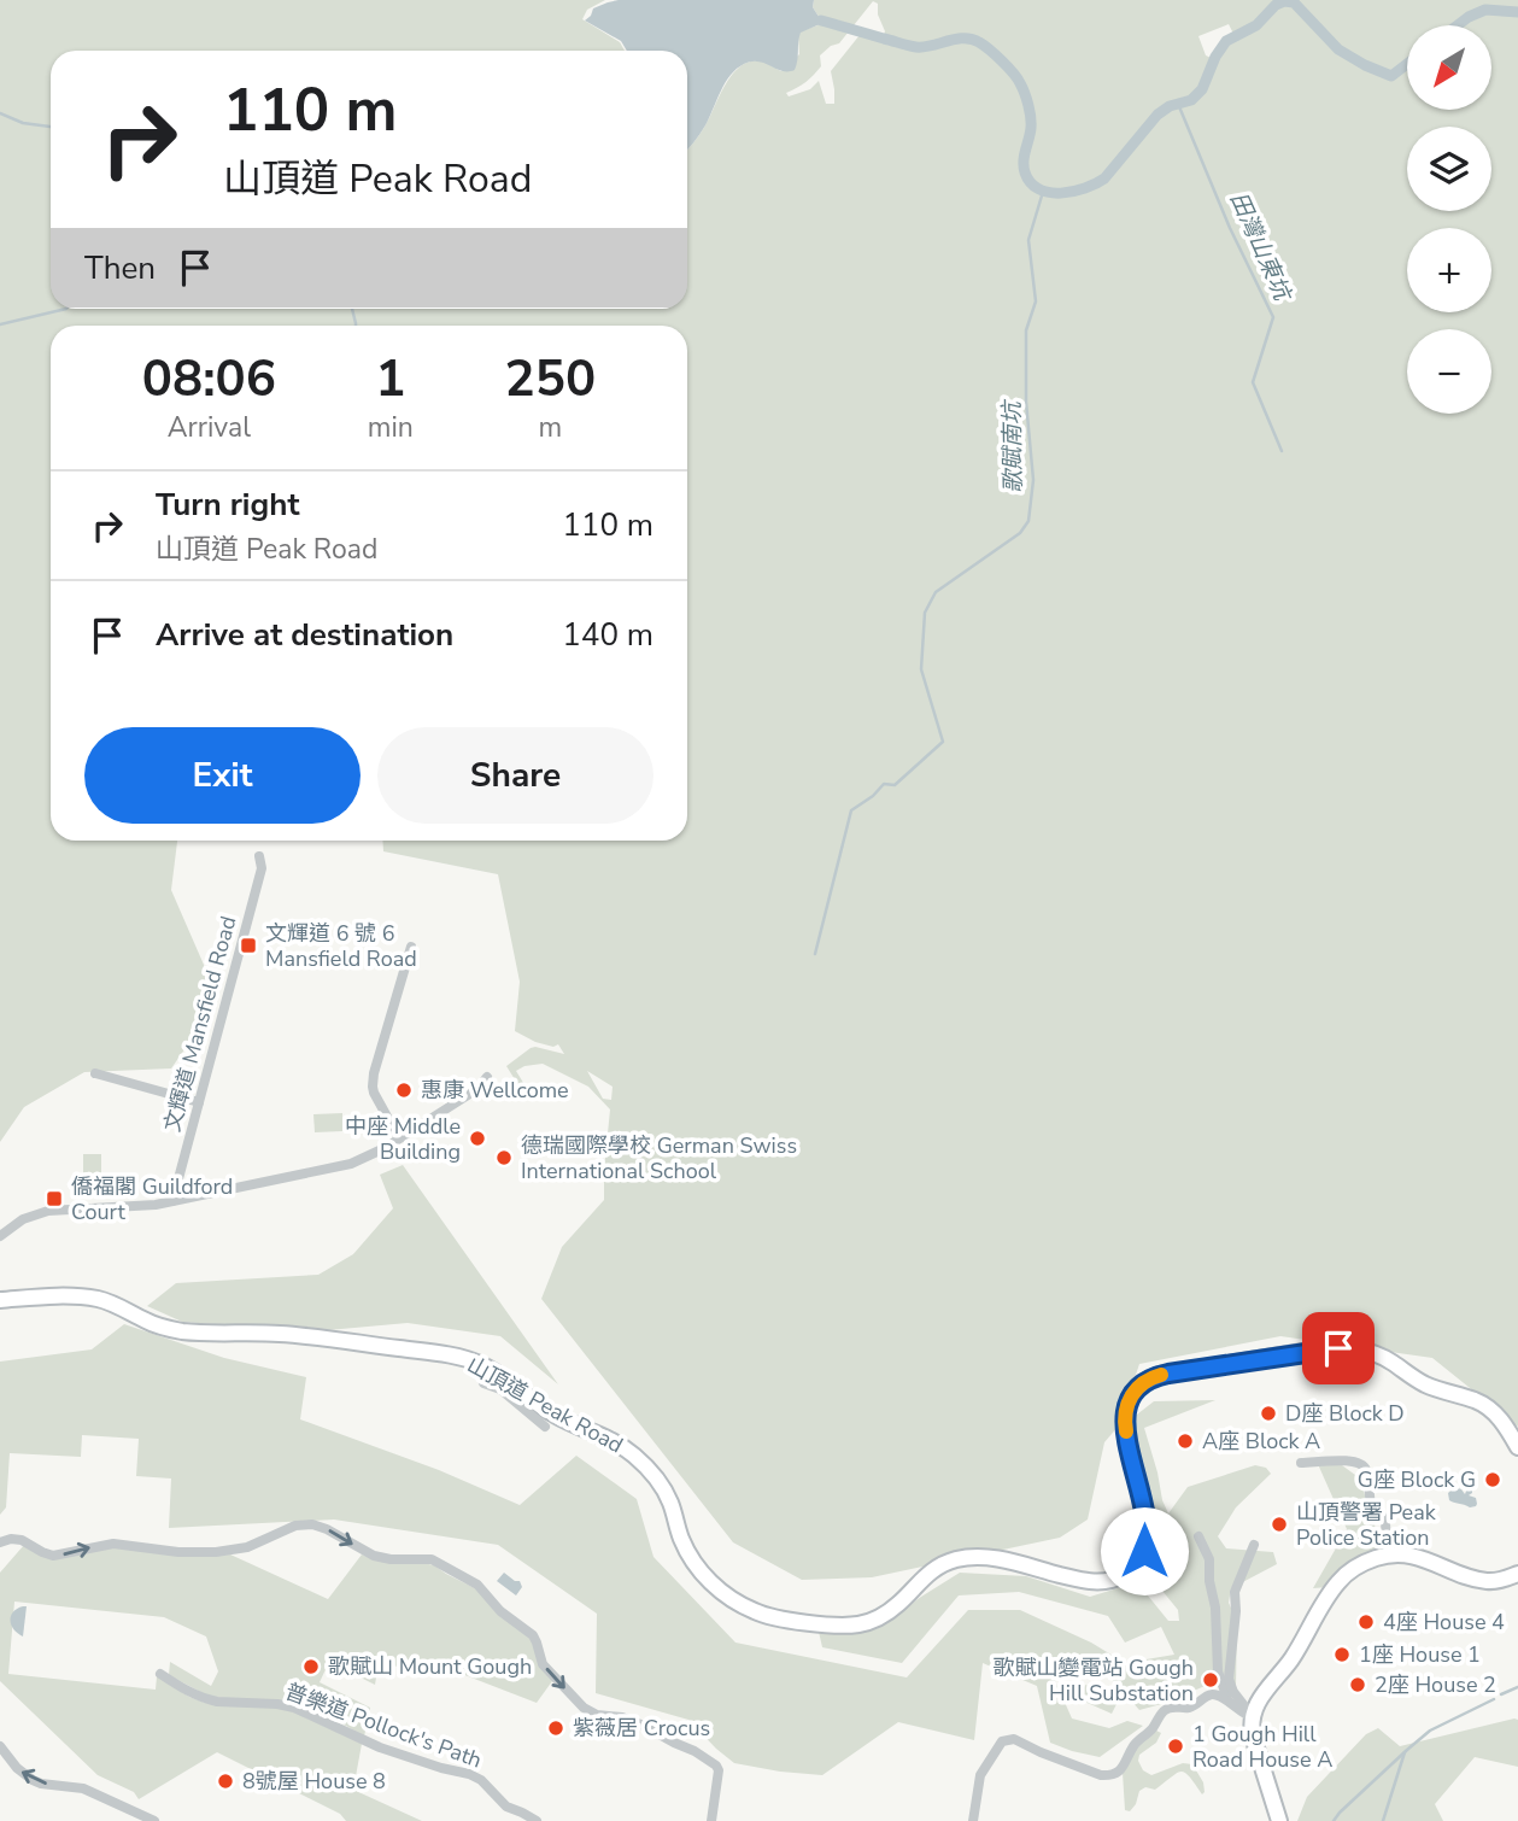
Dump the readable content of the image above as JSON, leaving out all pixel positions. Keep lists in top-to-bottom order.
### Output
{
  "streets": {
    "main road": ["山頂道 Peak Road"],
    "street": ["文輝道 Mansfield Road", "普樂道 Pollock's Path"]
  },
  "water": ["田灣山東坑", "歌賦南坑"],
  "places": {
    "transit": ["文輝道 6 號 6 Mansfield Road", "僑福閣 Guildford Court"],
    "other": [
      "惠康 Wellcome",
      "中座 Middle Building",
      "德瑞國際學校 German Swiss International School",
      "D座 Block D",
      "A座 Block A",
      "G座 Block G",
      "山頂警署 Peak Police Station",
      "4座 House 4",
      "1座 House 1",
      "歌賦山 Mount Gough",
      "歌賦山變電站 Gough Hill Substation",
      "2座 House 2",
      "紫薇居 Crocus",
      "1 Gough Hill Road House A",
      "8號屋 House 8"
    ]
  },
  "north": "bottom left",
  "page": {
    "map_buttons": ["+", "−"],
    "turn": ["110 m", "山頂道 Peak Road"],
    "then": "Then",
    "eta": [
      "08:06",
      "Arrival",
      "1",
      "min",
      "250",
      "m"
    ],
    "list": [
      {
        "name": "Turn right",
        "note": "山頂道 Peak Road",
        "value": "110 m"
      },
      {
        "name": "Arrive at destination",
        "value": "140 m"
      }
    ],
    "buttons": ["Exit", "Share"]
  }
}
